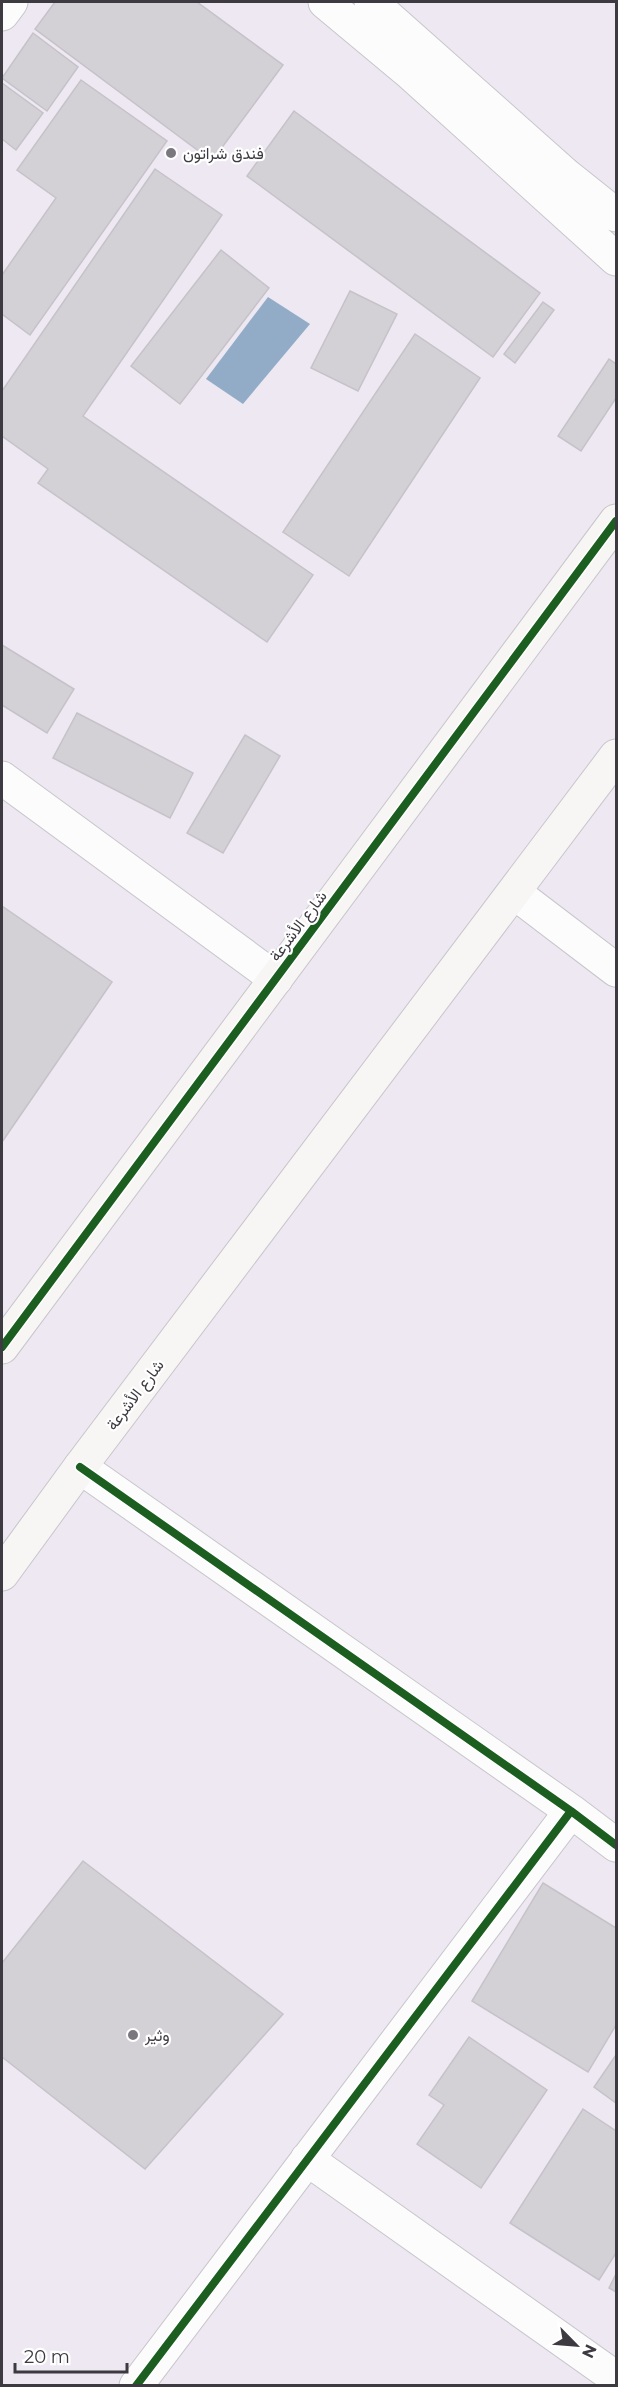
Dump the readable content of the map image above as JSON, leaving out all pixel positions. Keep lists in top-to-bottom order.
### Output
{
  "streets": {
    "street": ["شارع الأشرعة"]
  },
  "places": ["فندق شراتون", "وثير"],
  "scale_bar": "20 m",
  "north": "bottom right"
}
